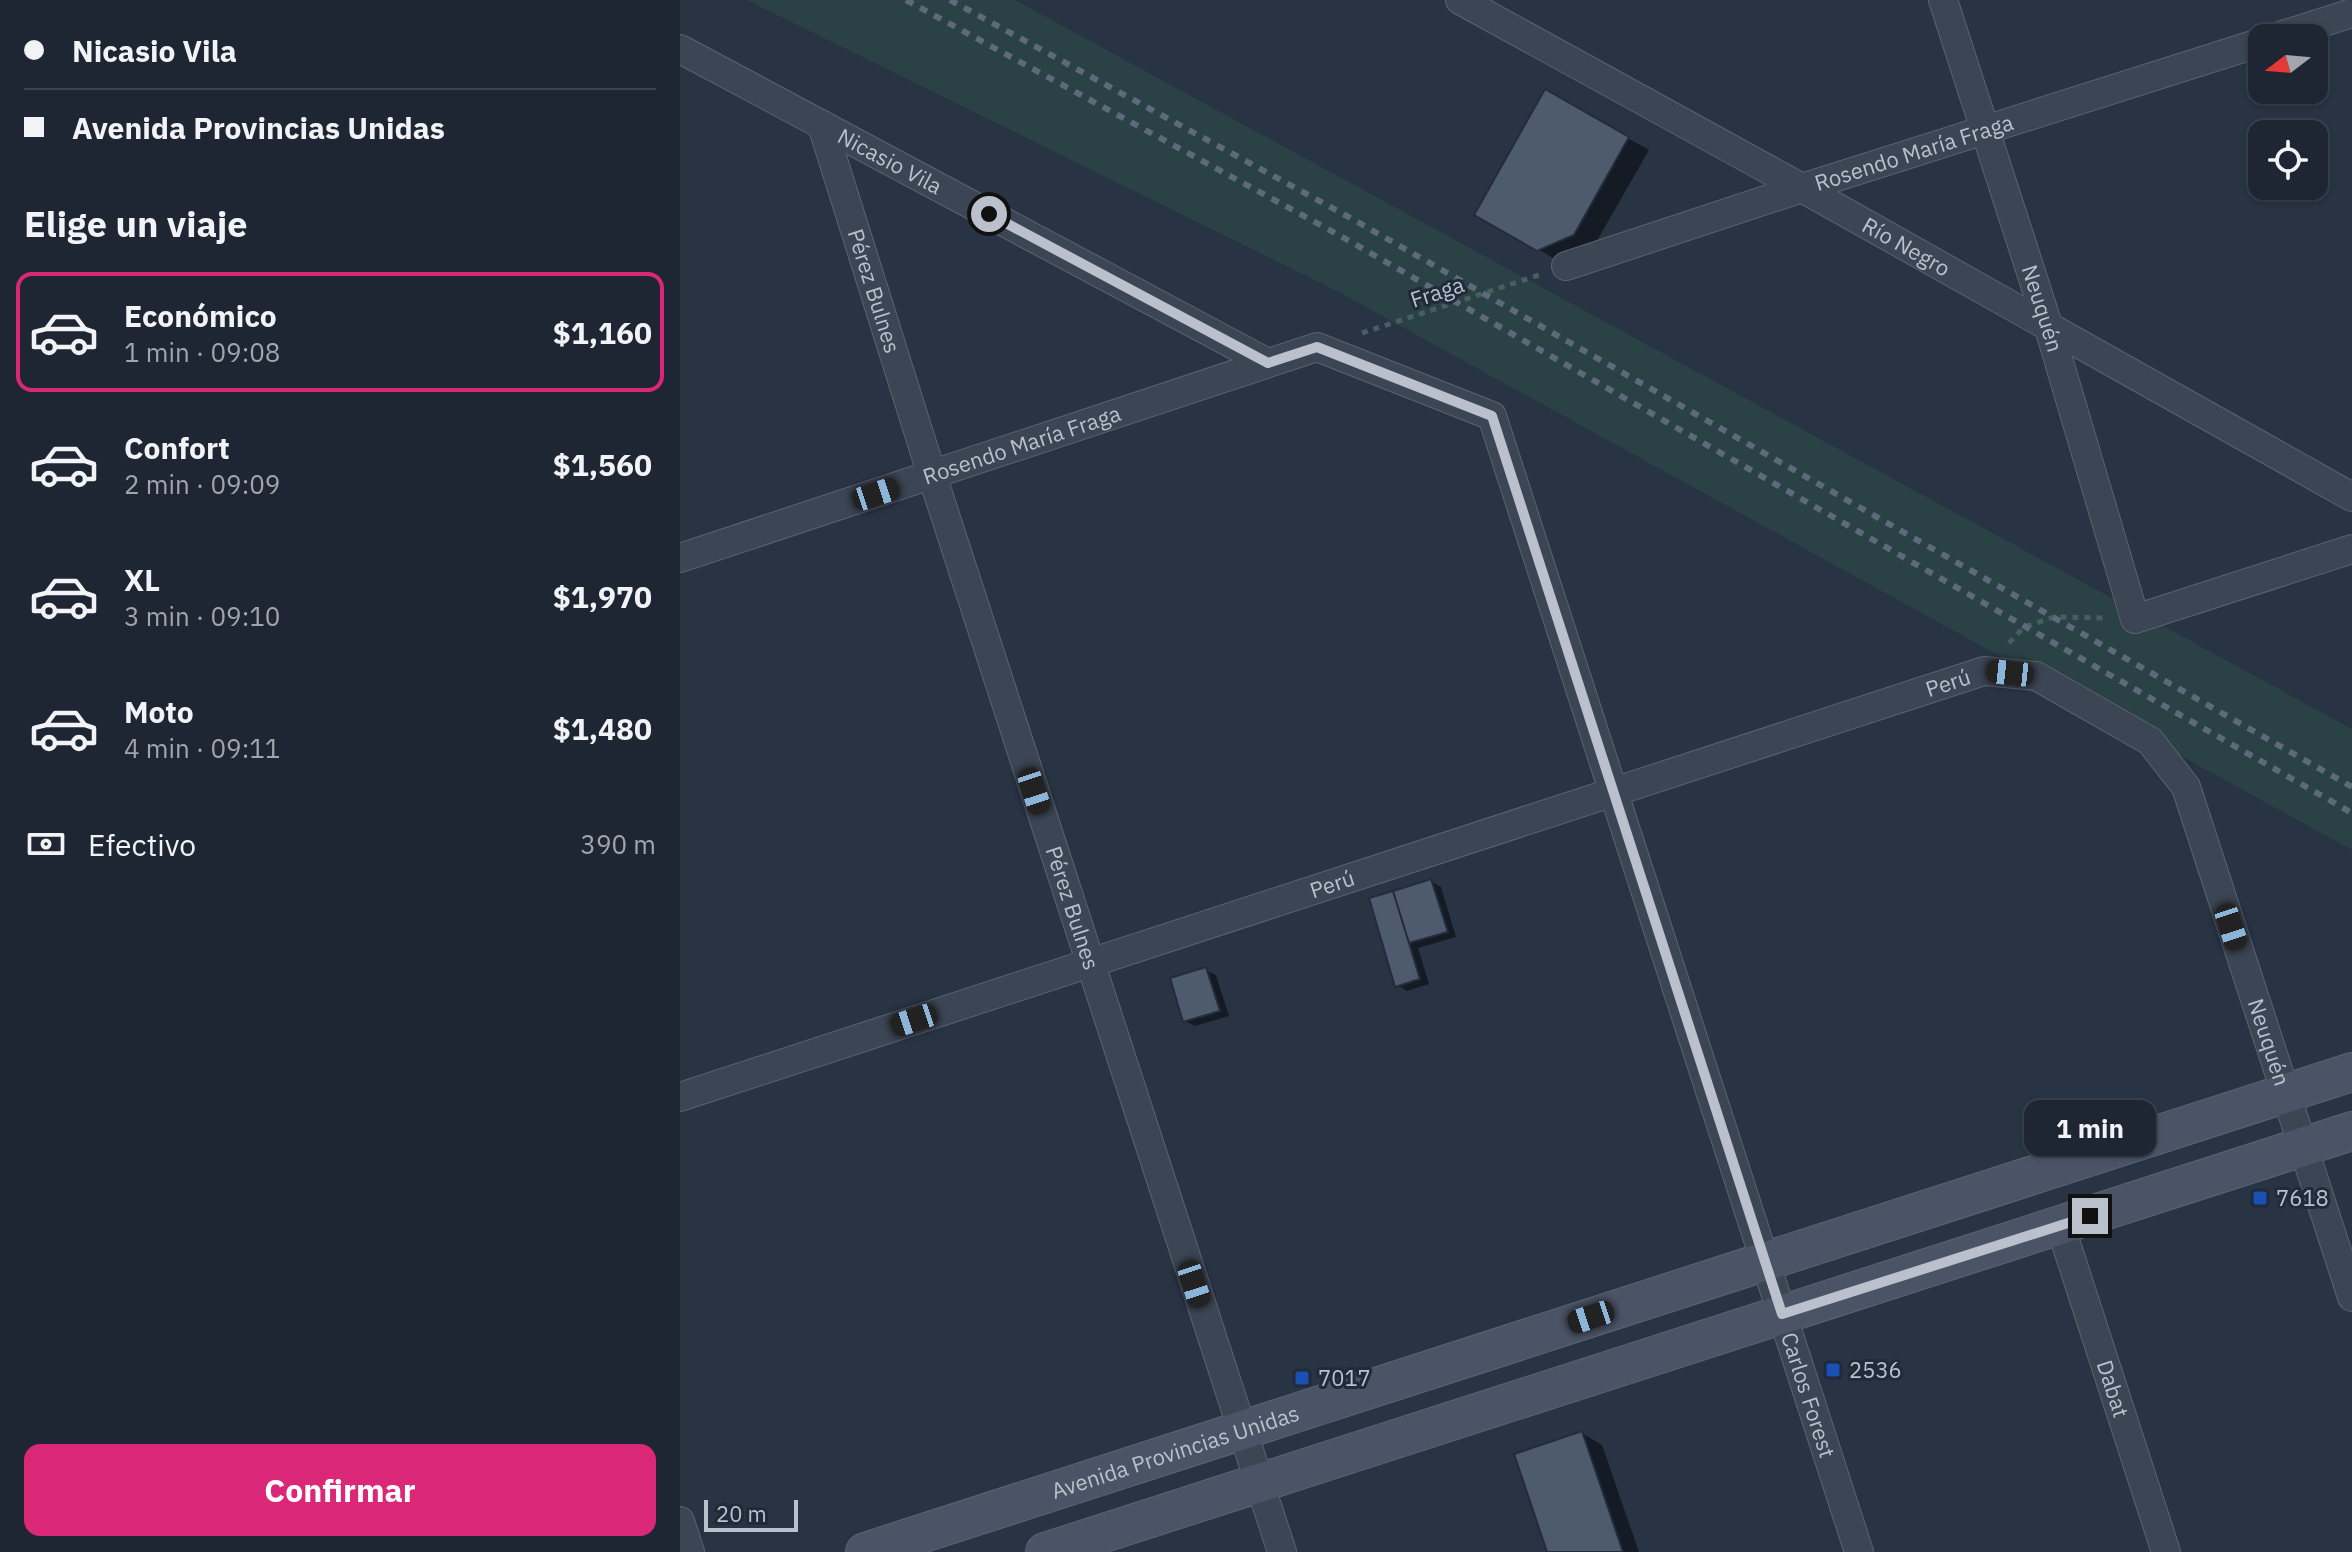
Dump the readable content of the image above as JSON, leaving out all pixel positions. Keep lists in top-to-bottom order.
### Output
{
  "streets": {
    "main road": ["Avenida Provincias Unidas"],
    "street": [
      "Rosendo María Fraga",
      "Nicasio Vila",
      "Río Negro",
      "Pérez Bulnes",
      "Neuquén",
      "Perú",
      "Dabat",
      "Carlos Forest"
    ],
    "path": ["Fraga"]
  },
  "crossings": [
    ["Rosendo María Fraga", "Nicasio Vila"],
    ["Rosendo María Fraga", "Río Negro"],
    ["Rosendo María Fraga", "Pérez Bulnes"],
    ["Rosendo María Fraga", "Fraga"],
    ["Rosendo María Fraga", "Neuquén"],
    ["Rosendo María Fraga", "Carlos Forest"],
    ["Nicasio Vila", "Pérez Bulnes"],
    ["Río Negro", "Neuquén"],
    ["Pérez Bulnes", "Perú"],
    ["Pérez Bulnes", "Avenida Provincias Unidas"],
    ["Fraga", "Carlos Forest"],
    ["Neuquén", "Perú"],
    ["Neuquén", "Avenida Provincias Unidas"],
    ["Perú", "Carlos Forest"],
    ["Carlos Forest", "Avenida Provincias Unidas"]
  ],
  "places": {
    "transit": ["7618", "2536", "7017"]
  },
  "scale_bar": "20 m",
  "north": "left",
  "page": {
    "banner": ["Nicasio Vila", "Avenida Provincias Unidas"],
    "heading": "Elige un viaje",
    "list": [
      {
        "name": "Económico",
        "note": "1 min · 09:08",
        "value": "$1,160"
      },
      {
        "name": "Confort",
        "note": "2 min · 09:09",
        "value": "$1,560"
      },
      {
        "name": "XL",
        "note": "3 min · 09:10",
        "value": "$1,970"
      },
      {
        "name": "Moto",
        "note": "4 min · 09:11",
        "value": "$1,480"
      }
    ],
    "pay": ["Efectivo", "390 m"],
    "bubble": "1 min",
    "buttons": "Confirmar",
    "scale": "20 m"
  }
}
